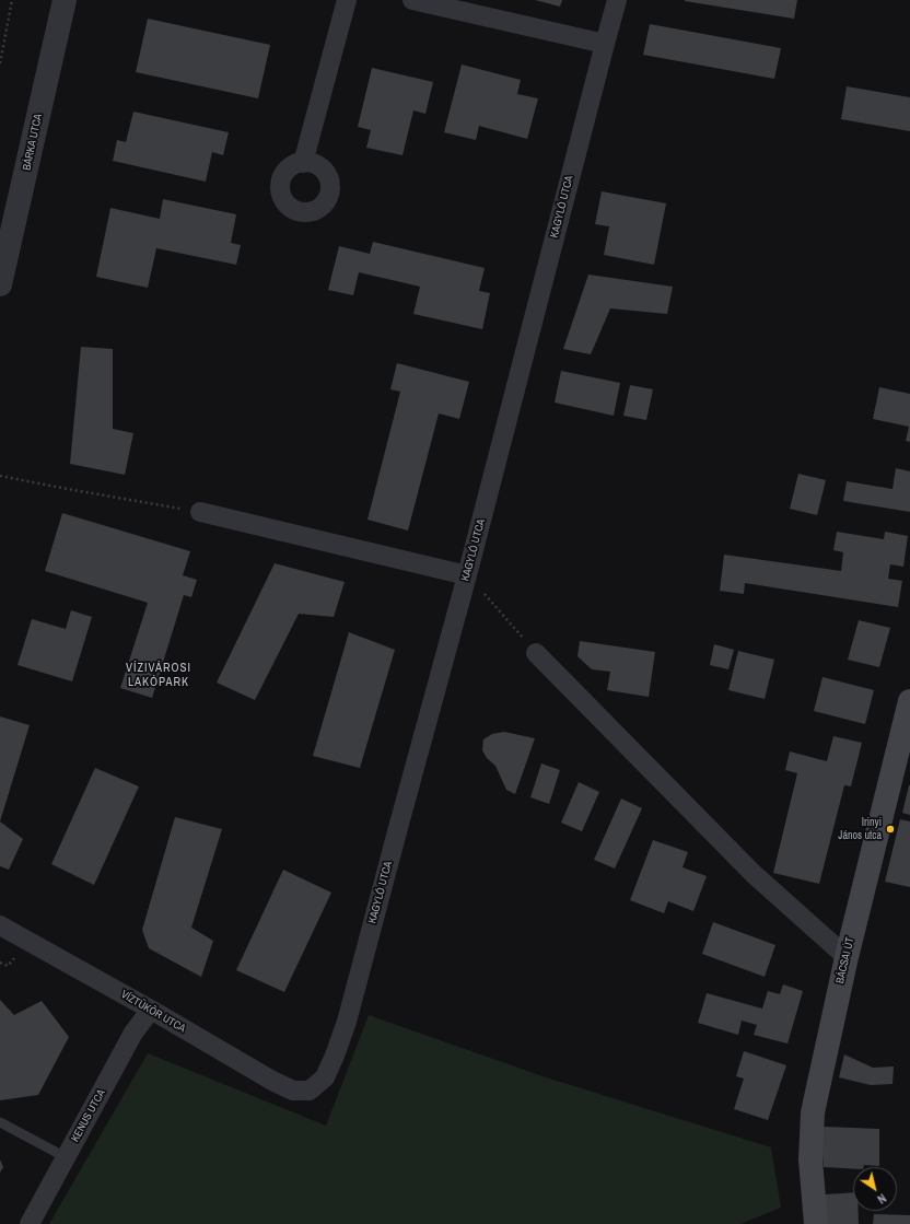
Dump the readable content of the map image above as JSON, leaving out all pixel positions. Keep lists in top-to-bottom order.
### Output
{
  "streets": {
    "main road": ["BÁCSAI ÚT"],
    "street": [
      "BÁRKA UTCA",
      "KAGYLÓ UTCA",
      "VÍZTÜKÖR UTCA",
      "KENUS UTCA"
    ]
  },
  "crossings": [
    ["KAGYLÓ UTCA", "VÍZTÜKÖR UTCA"],
    ["VÍZTÜKÖR UTCA", "KENUS UTCA"]
  ],
  "districts": ["VÍZIVÁROSI LAKÓPARK"],
  "places": ["Irinyi János utca"],
  "north": "bottom right"
}
